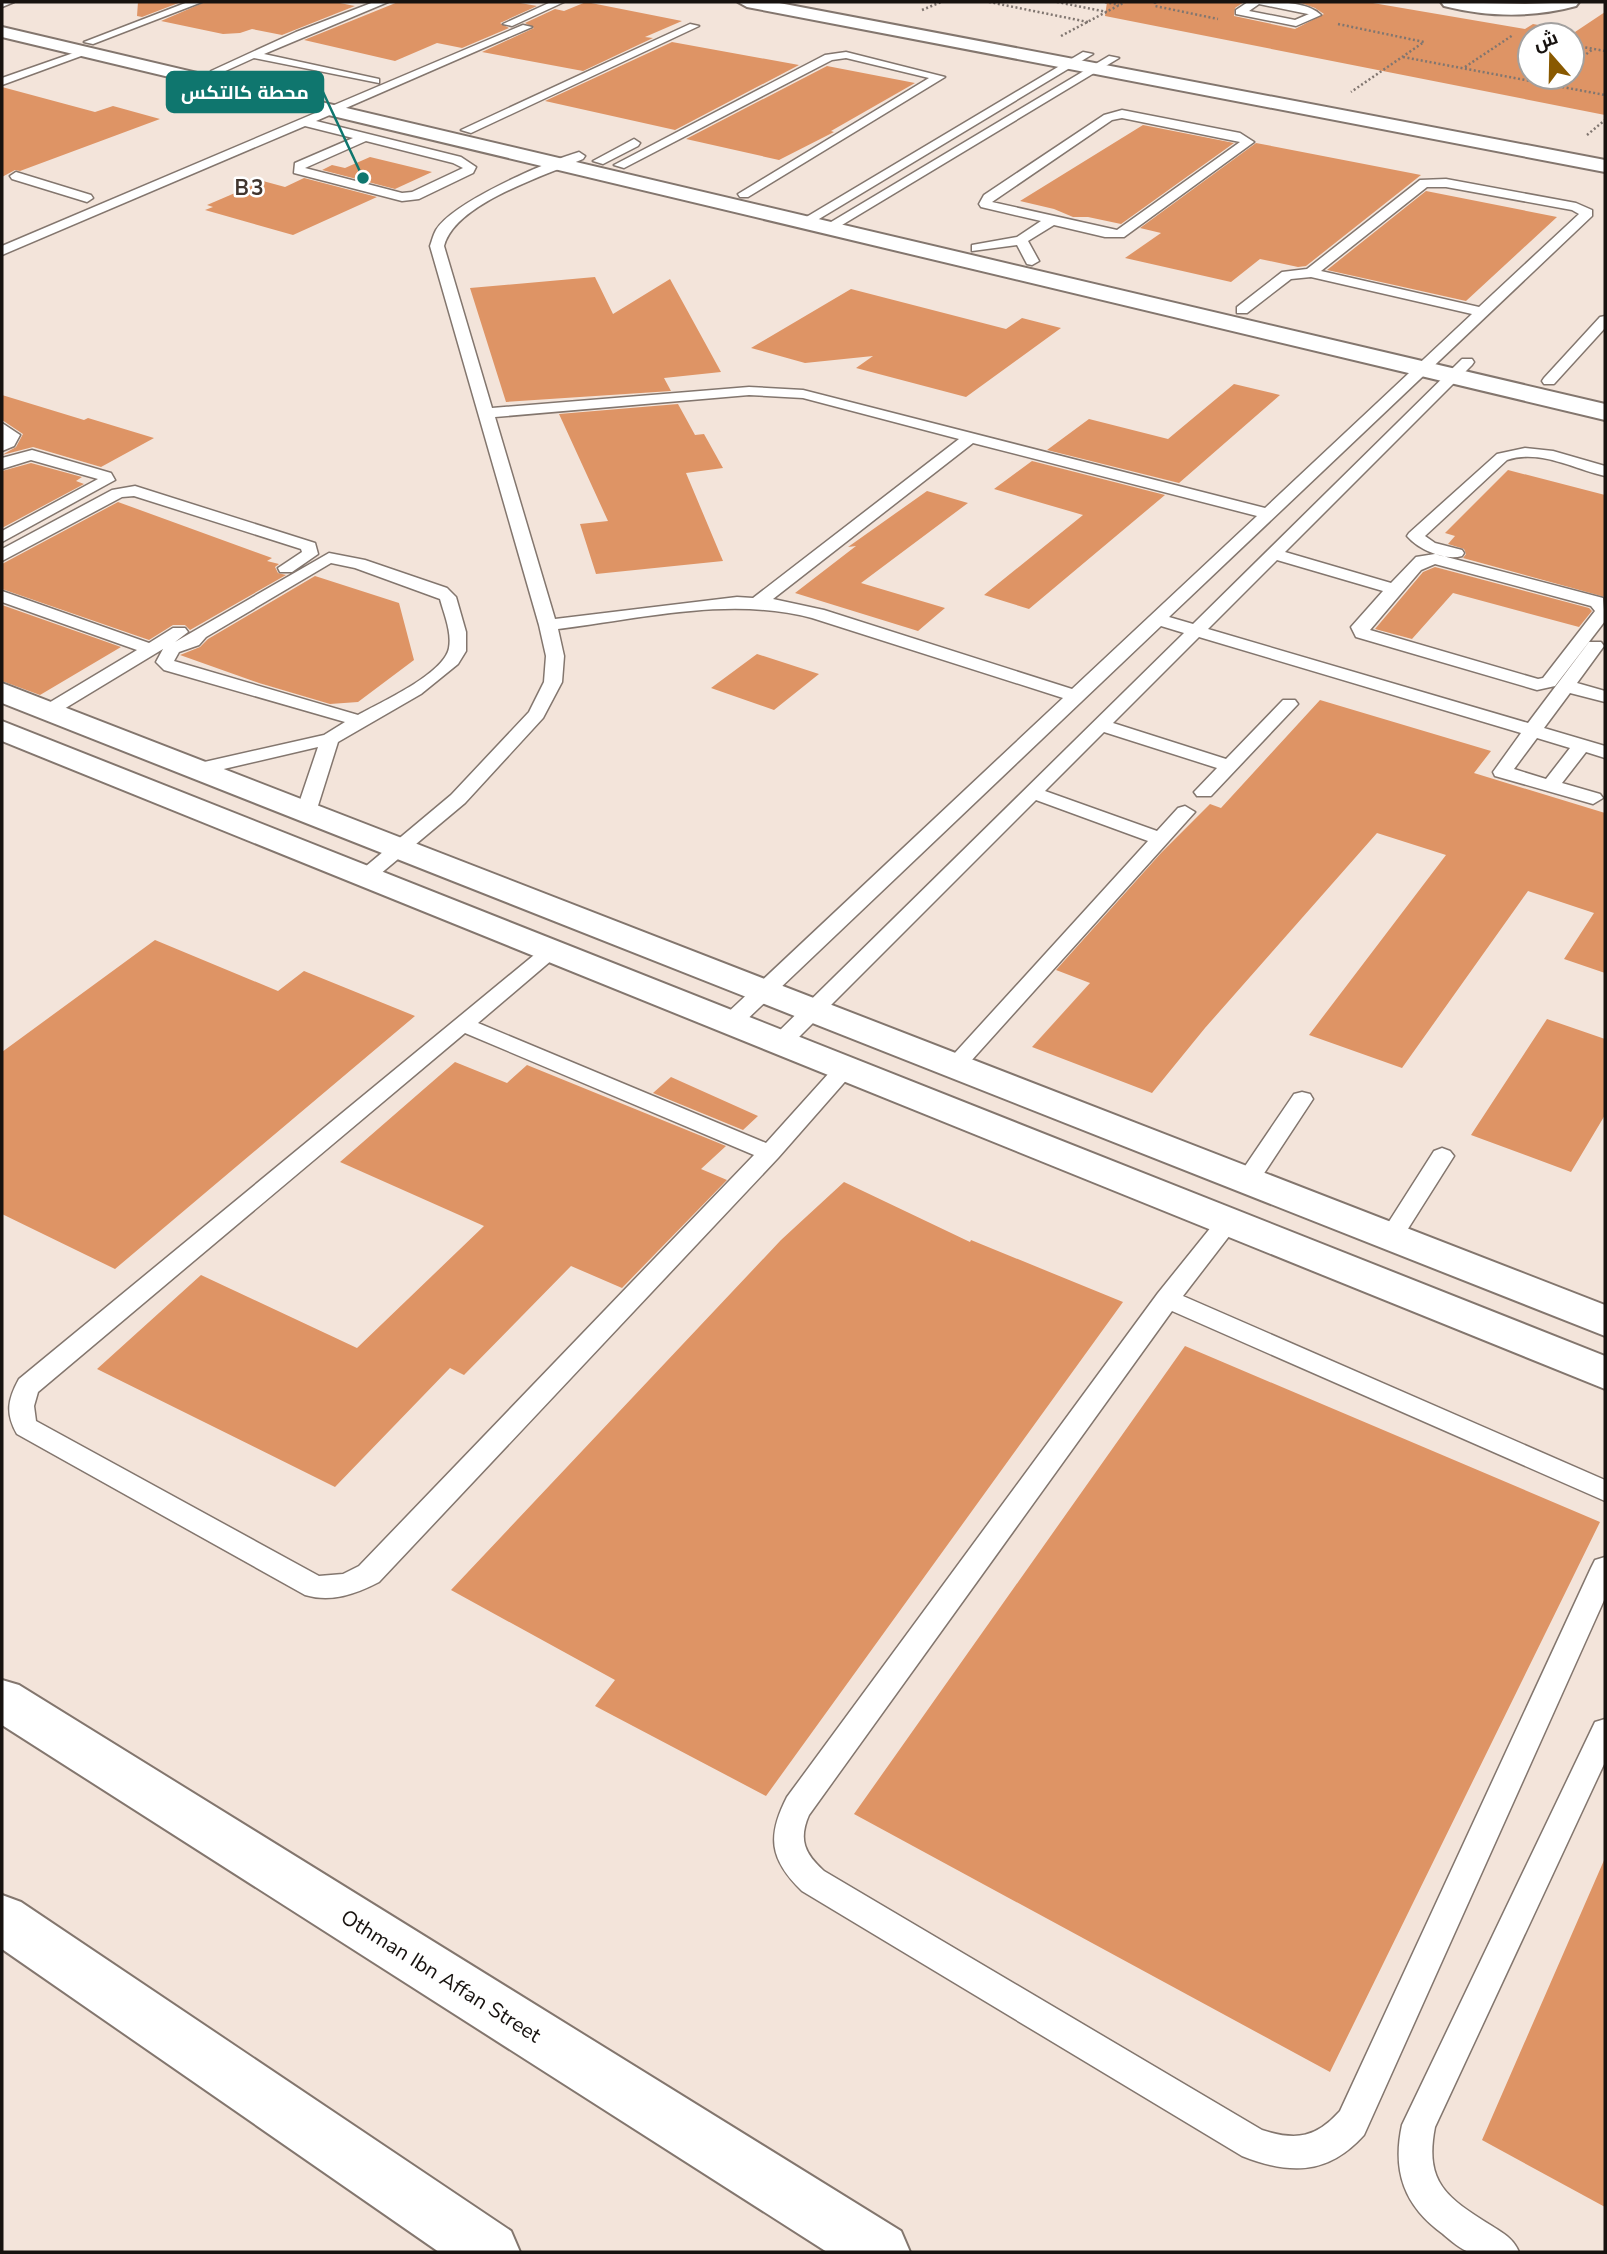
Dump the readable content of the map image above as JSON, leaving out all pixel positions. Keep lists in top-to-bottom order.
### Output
{
  "streets": {
    "street": ["Othman Ibn Affan Street"]
  },
  "districts": ["B3"],
  "places": ["محطة كالتكس"],
  "north": "top"
}
